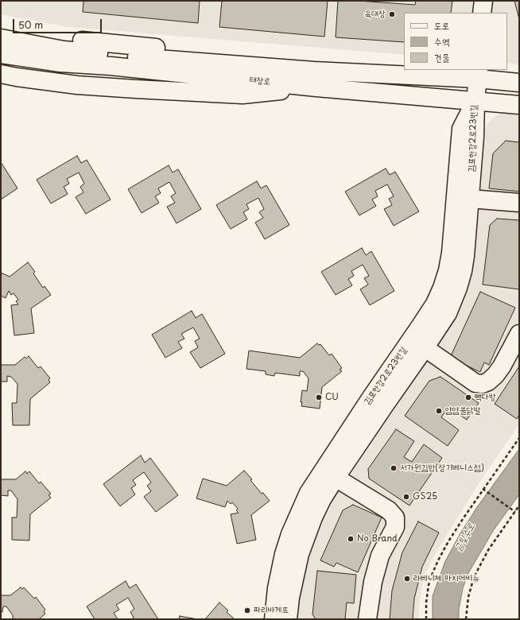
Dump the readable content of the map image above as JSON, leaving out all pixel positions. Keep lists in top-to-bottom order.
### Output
{
  "streets": {
    "street": ["태장로", "김포한강2로23번길"]
  },
  "crossings": [
    ["태장로", "김포한강2로23번길"]
  ],
  "water": ["금빛수로"],
  "places": [
    "육대장",
    "CU",
    "빽다방",
    "얌얌불닭발",
    "서가원김밥(장기베니스점)",
    "GS25",
    "No Brand",
    "라베니체 마치에비뉴",
    "파리바게뜨"
  ],
  "legend": ["도로", "수역", "건물"],
  "scale_bar": "50 m"
}
